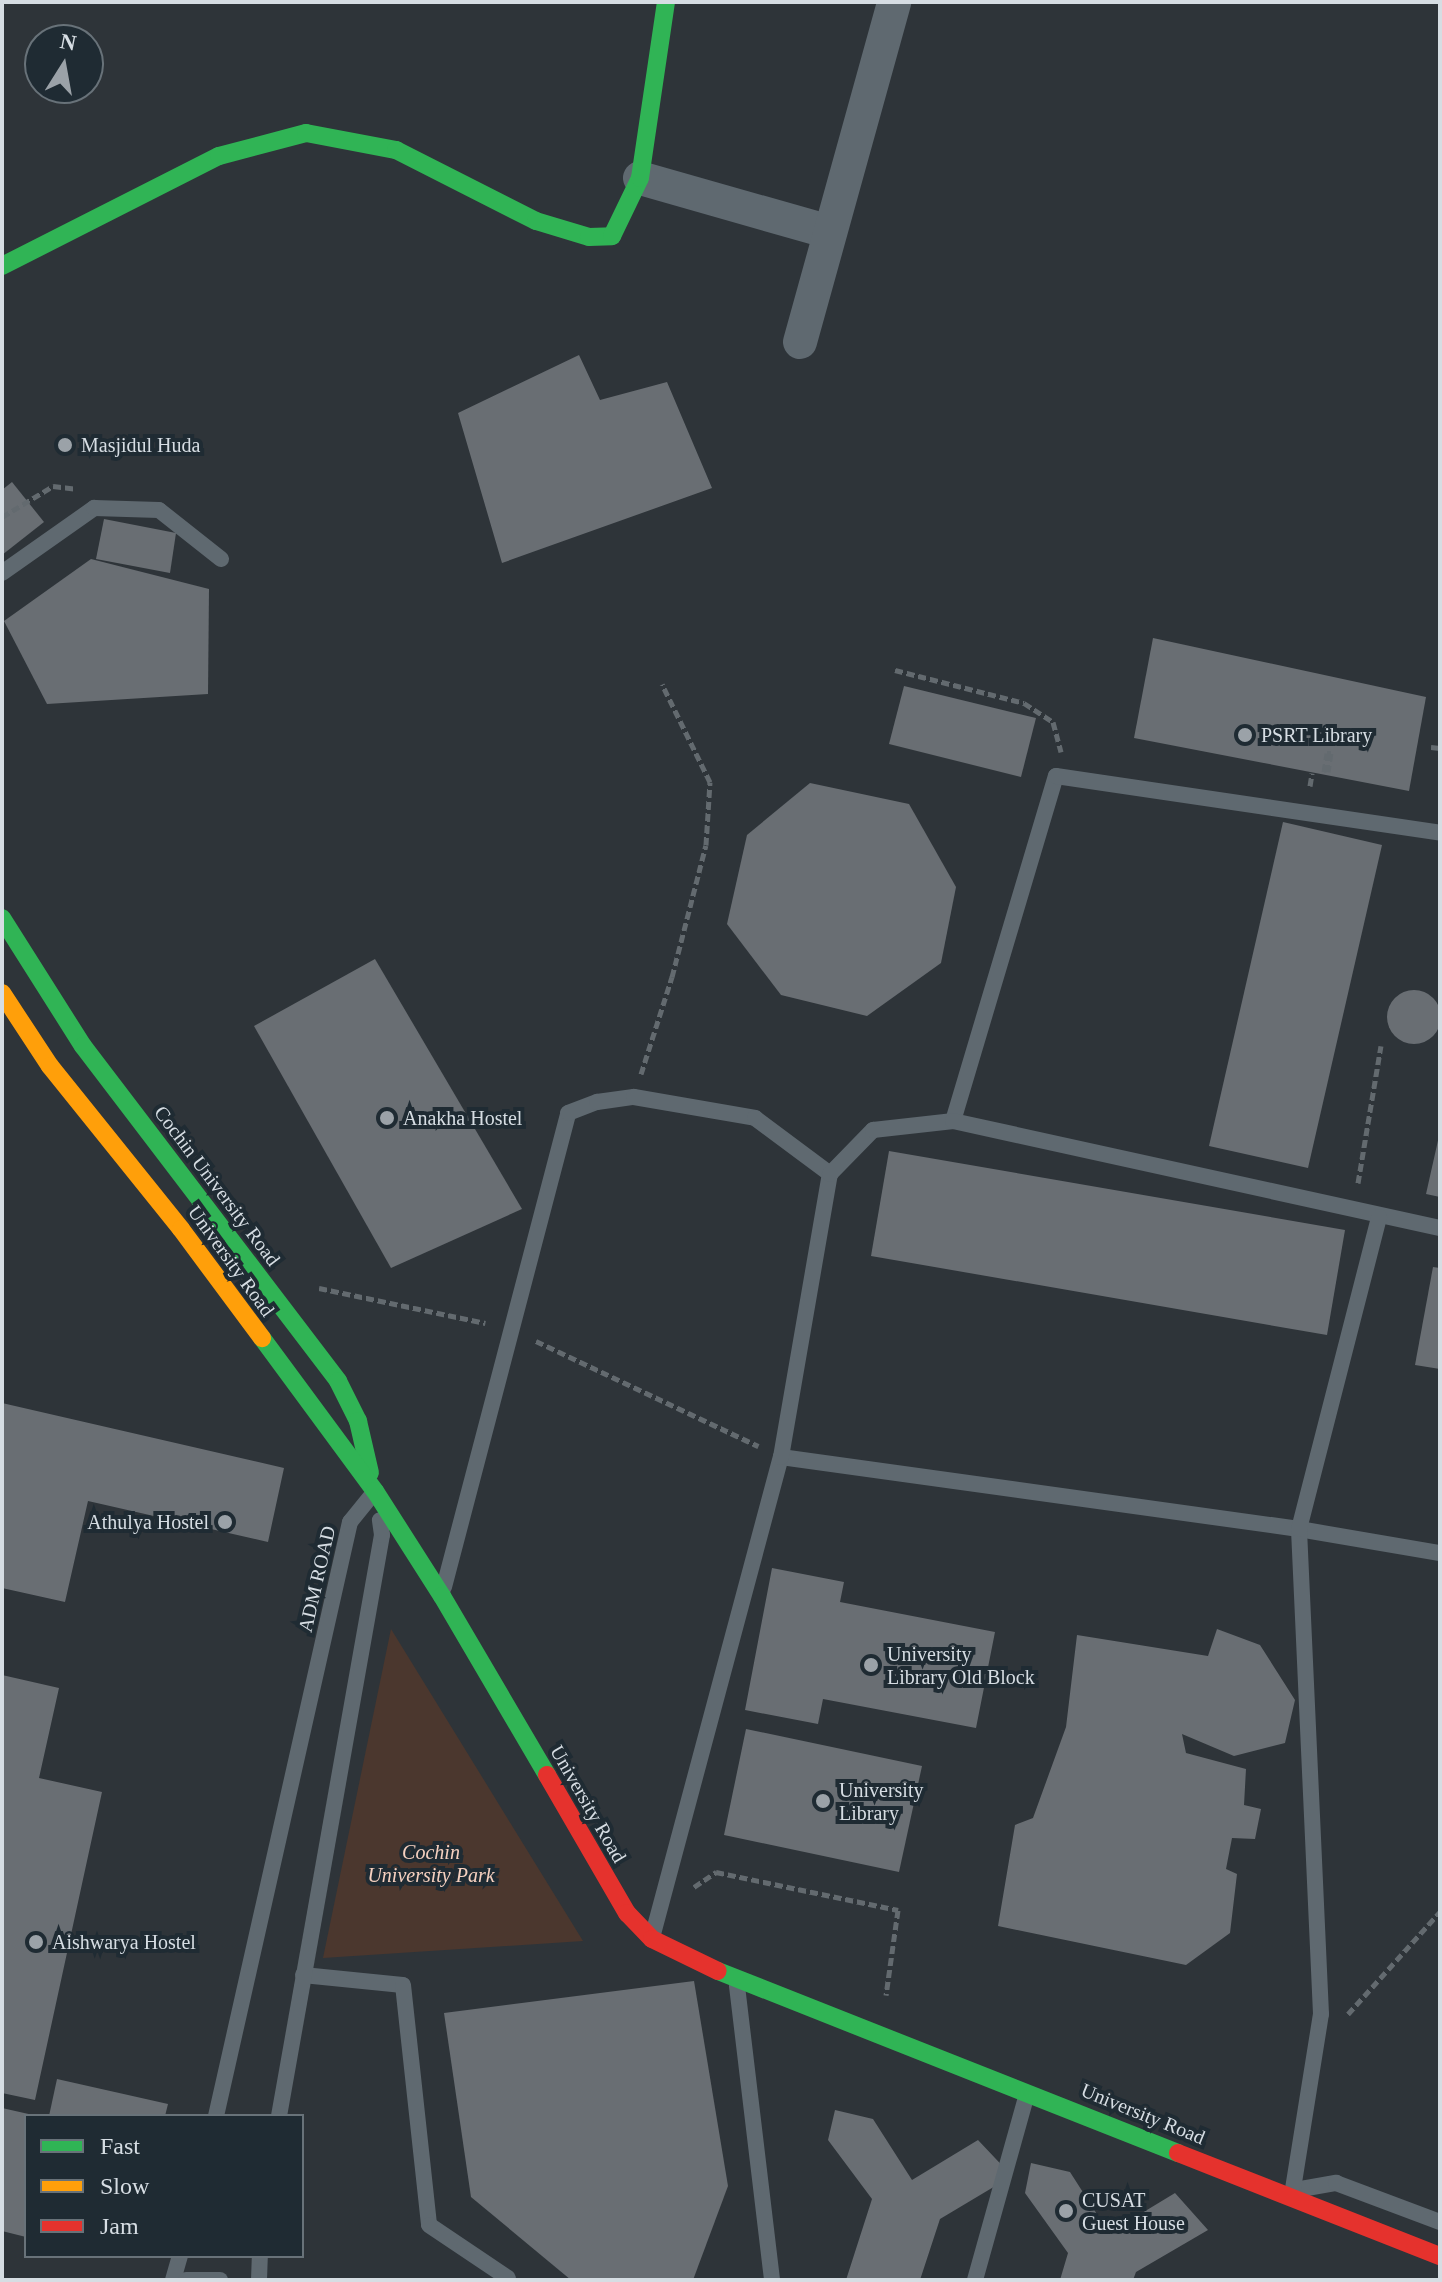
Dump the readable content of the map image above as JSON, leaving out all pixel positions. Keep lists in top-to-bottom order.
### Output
{
  "streets": {
    "street": ["Cochin University Road", "University Road"],
    "lane": ["ADM ROAD"]
  },
  "crossings": [
    ["Cochin University Road", "University Road"],
    ["Cochin University Road", "ADM ROAD"],
    ["University Road", "ADM ROAD"]
  ],
  "parks": ["Cochin University Park"],
  "places": [
    "Masjidul Huda",
    "PSRT Library",
    "Anakha Hostel",
    "Athulya Hostel",
    "University Library Old Block",
    "University Library",
    "Aishwarya Hostel",
    "CUSAT Guest House"
  ],
  "legend": ["Fast", "Slow", "Jam"],
  "north": "top"
}
